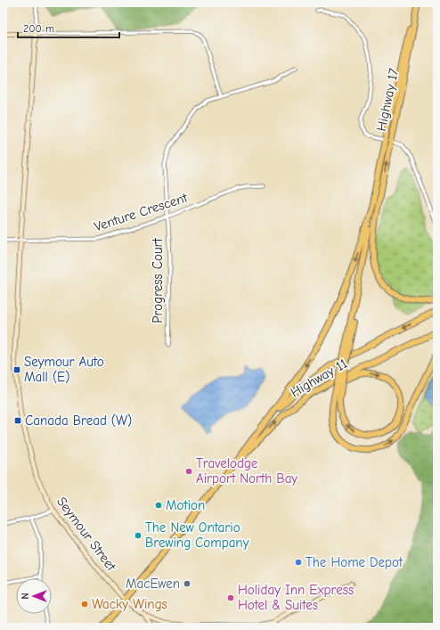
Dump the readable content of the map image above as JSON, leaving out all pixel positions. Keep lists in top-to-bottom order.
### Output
{
  "streets": {
    "highway": ["Highway 17", "Highway 11"],
    "street": ["Venture Crescent", "Progress Court", "Seymour Street"]
  },
  "crossings": [
    ["Venture Crescent", "Progress Court"],
    ["Venture Crescent", "Seymour Street"]
  ],
  "places": {
    "transit": ["Seymour Auto Mall (E)", "Canada Bread (W)"],
    "other": [
      "Travelodge Airport North Bay",
      "Motion",
      "The New Ontario Brewing Company",
      "The Home Depot",
      "MacEwen",
      "Holiday Inn Express Hotel & Suites",
      "Wacky Wings"
    ]
  },
  "scale_bar": "200 m",
  "north": "left"
}
